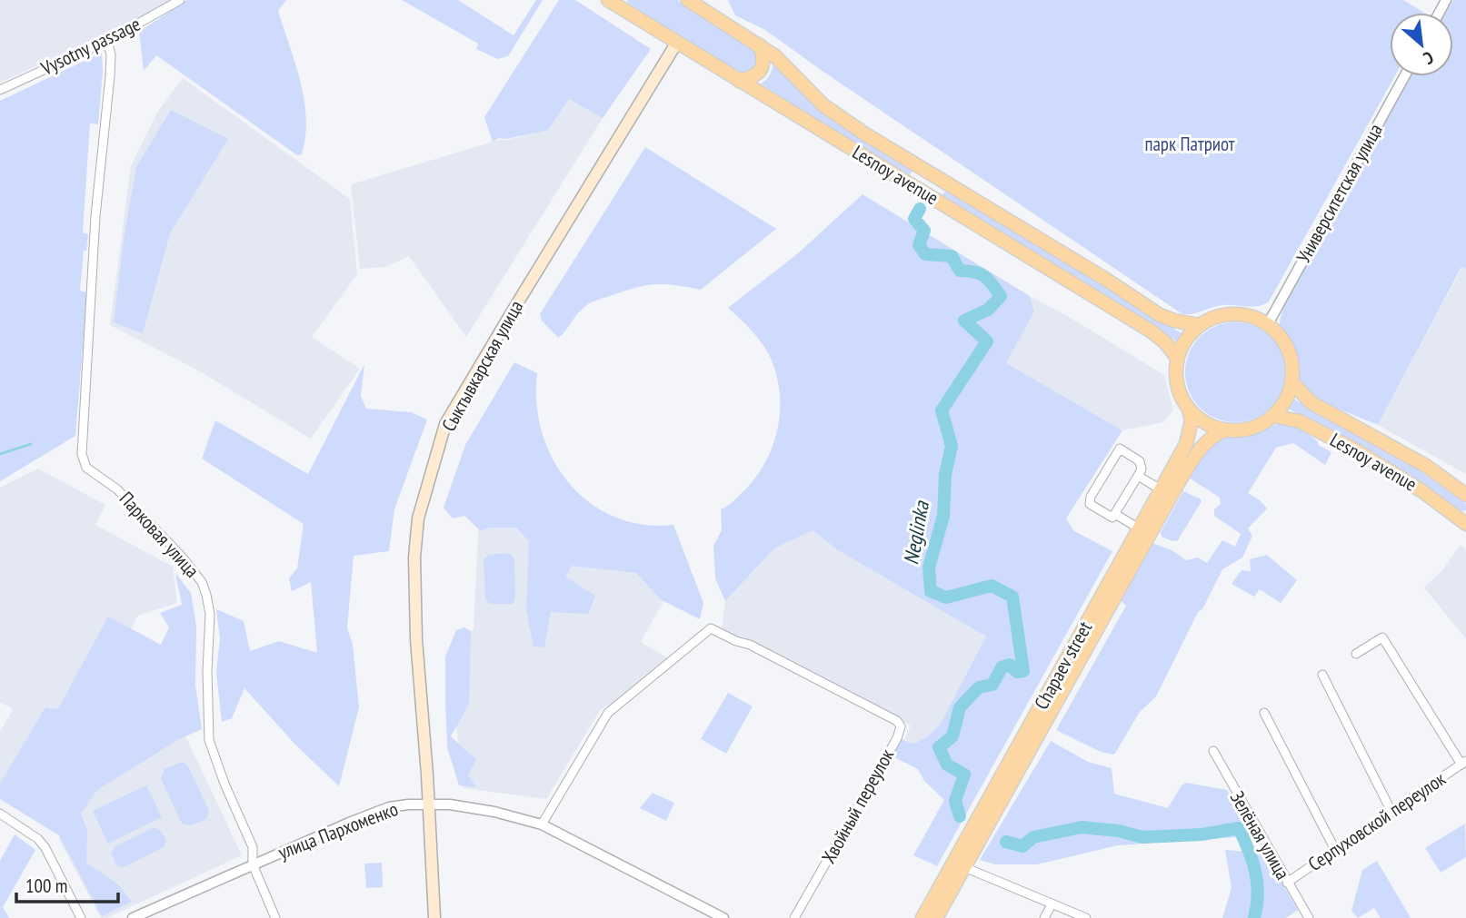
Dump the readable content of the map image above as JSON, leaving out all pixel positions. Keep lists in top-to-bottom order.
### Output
{
  "streets": {
    "main road": ["Lesnoy avenue", "Сыктывкарская улица", "Chapaev street"],
    "street": [
      "Vysotny passage",
      "Университетская улица",
      "Парковая улица",
      "Хвойный переулок",
      "Серпуховской переулок",
      "улица Пархоменко",
      "Зелёная улица"
    ]
  },
  "crossings": [
    ["Vysotny passage", "Парковая улица"],
    ["Lesnoy avenue", "Университетская улица"],
    ["Lesnoy avenue", "Сыктывкарская улица"],
    ["Lesnoy avenue", "Chapaev street"],
    ["Университетская улица", "Chapaev street"],
    ["Сыктывкарская улица", "улица Пархоменко"],
    ["Парковая улица", "улица Пархоменко"],
    ["Хвойный переулок", "улица Пархоменко"],
    ["Серпуховской переулок", "Зелёная улица"]
  ],
  "water": ["Neglinka"],
  "parks": ["парк Патриот"],
  "scale_bar": "100 m",
  "north": "bottom right"
}
